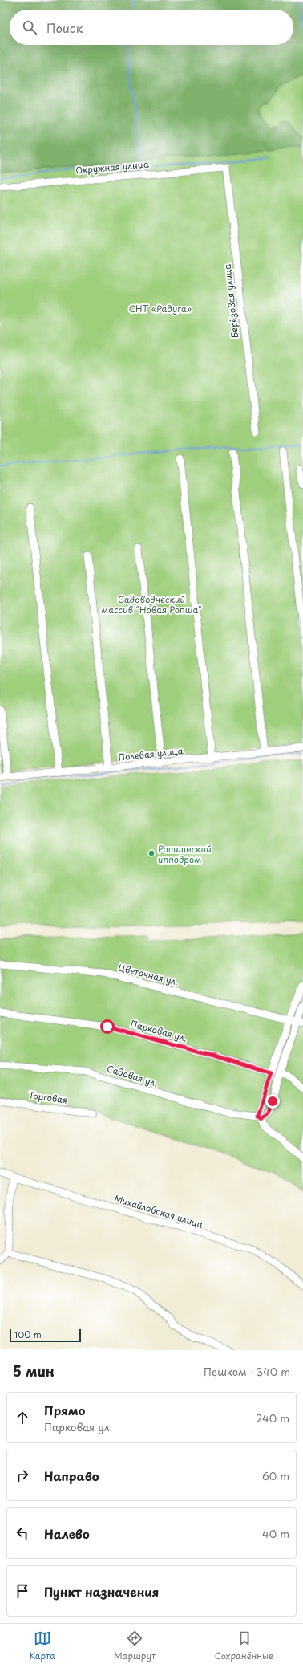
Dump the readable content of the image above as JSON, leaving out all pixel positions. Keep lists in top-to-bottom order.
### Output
{
  "streets": {
    "street": [
      "Окружная улица",
      "Берёзовая улица",
      "Полевая улица",
      "Цветочная ул.",
      "Парковая ул.",
      "Садовая ул.",
      "Торговая",
      "Михайловская улица"
    ]
  },
  "crossings": [
    ["Окружная улица", "Берёзовая улица"]
  ],
  "parks": ["СНТ «Радуга»", "Садоводческий массив \"Новая Ропша\""],
  "places": ["Ропшинский ипподром"],
  "scale_bar": "100 m",
  "page": {
    "search": "Поиск",
    "scale": "100 m",
    "heading": ["5 мин", "Пешком · 340 m"],
    "list": [
      ["Прямо", "Парковая ул.", "240 m"],
      ["Направо", "60 m"],
      ["Налево", "40 m"],
      "Пункт назначения"
    ],
    "nav": ["Карта", "Маршрут", "Сохранённые"]
  }
}
